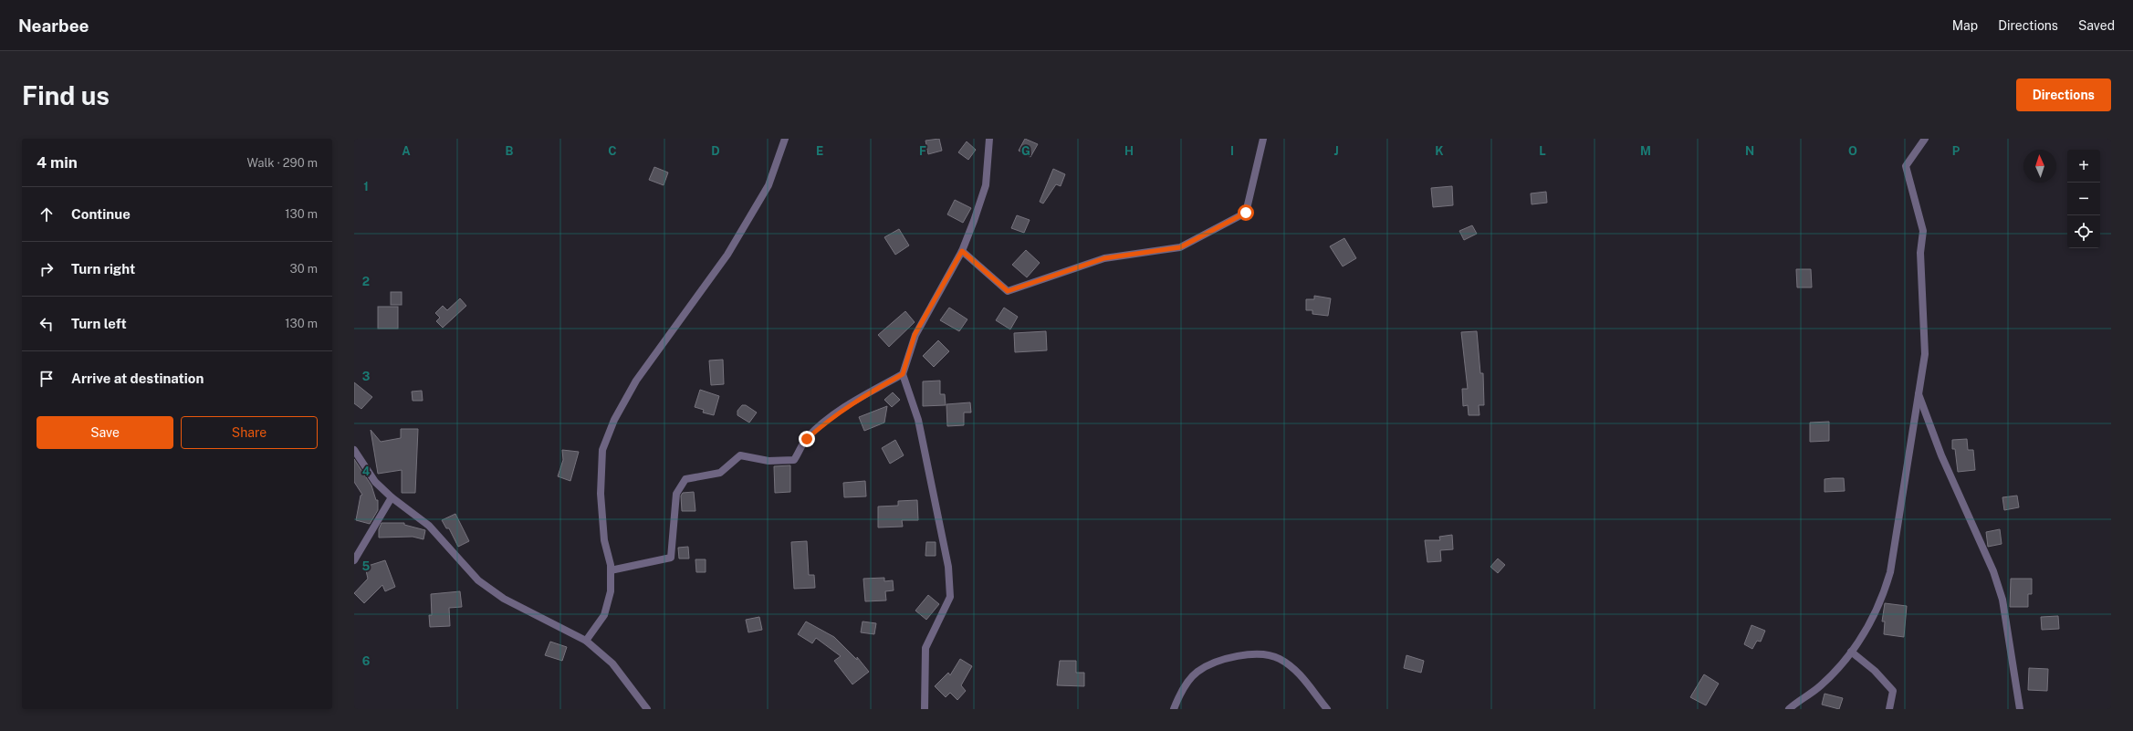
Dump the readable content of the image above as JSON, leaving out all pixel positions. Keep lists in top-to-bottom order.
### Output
{
  "north": "top",
  "page": {
    "header": "Nearbee",
    "nav": ["Map", "Directions", "Saved"],
    "buttons": [
      "Directions",
      ["Save", "Share"]
    ],
    "title": "Find us",
    "heading": ["4 min", "Walk · 290 m"],
    "map_buttons": ["+", "−"],
    "list": [
      ["Continue", "130 m"],
      ["Turn right", "30 m"],
      ["Turn left", "130 m"],
      "Arrive at destination"
    ]
  },
  "grid": {
    "columns": [
      "A",
      "B",
      "C",
      "D",
      "E",
      "F",
      "G",
      "H",
      "I",
      "J",
      "K",
      "L",
      "M",
      "N",
      "O",
      "P"
    ],
    "rows": [
      "1",
      "2",
      "3",
      "4",
      "5",
      "6"
    ]
  }
}
